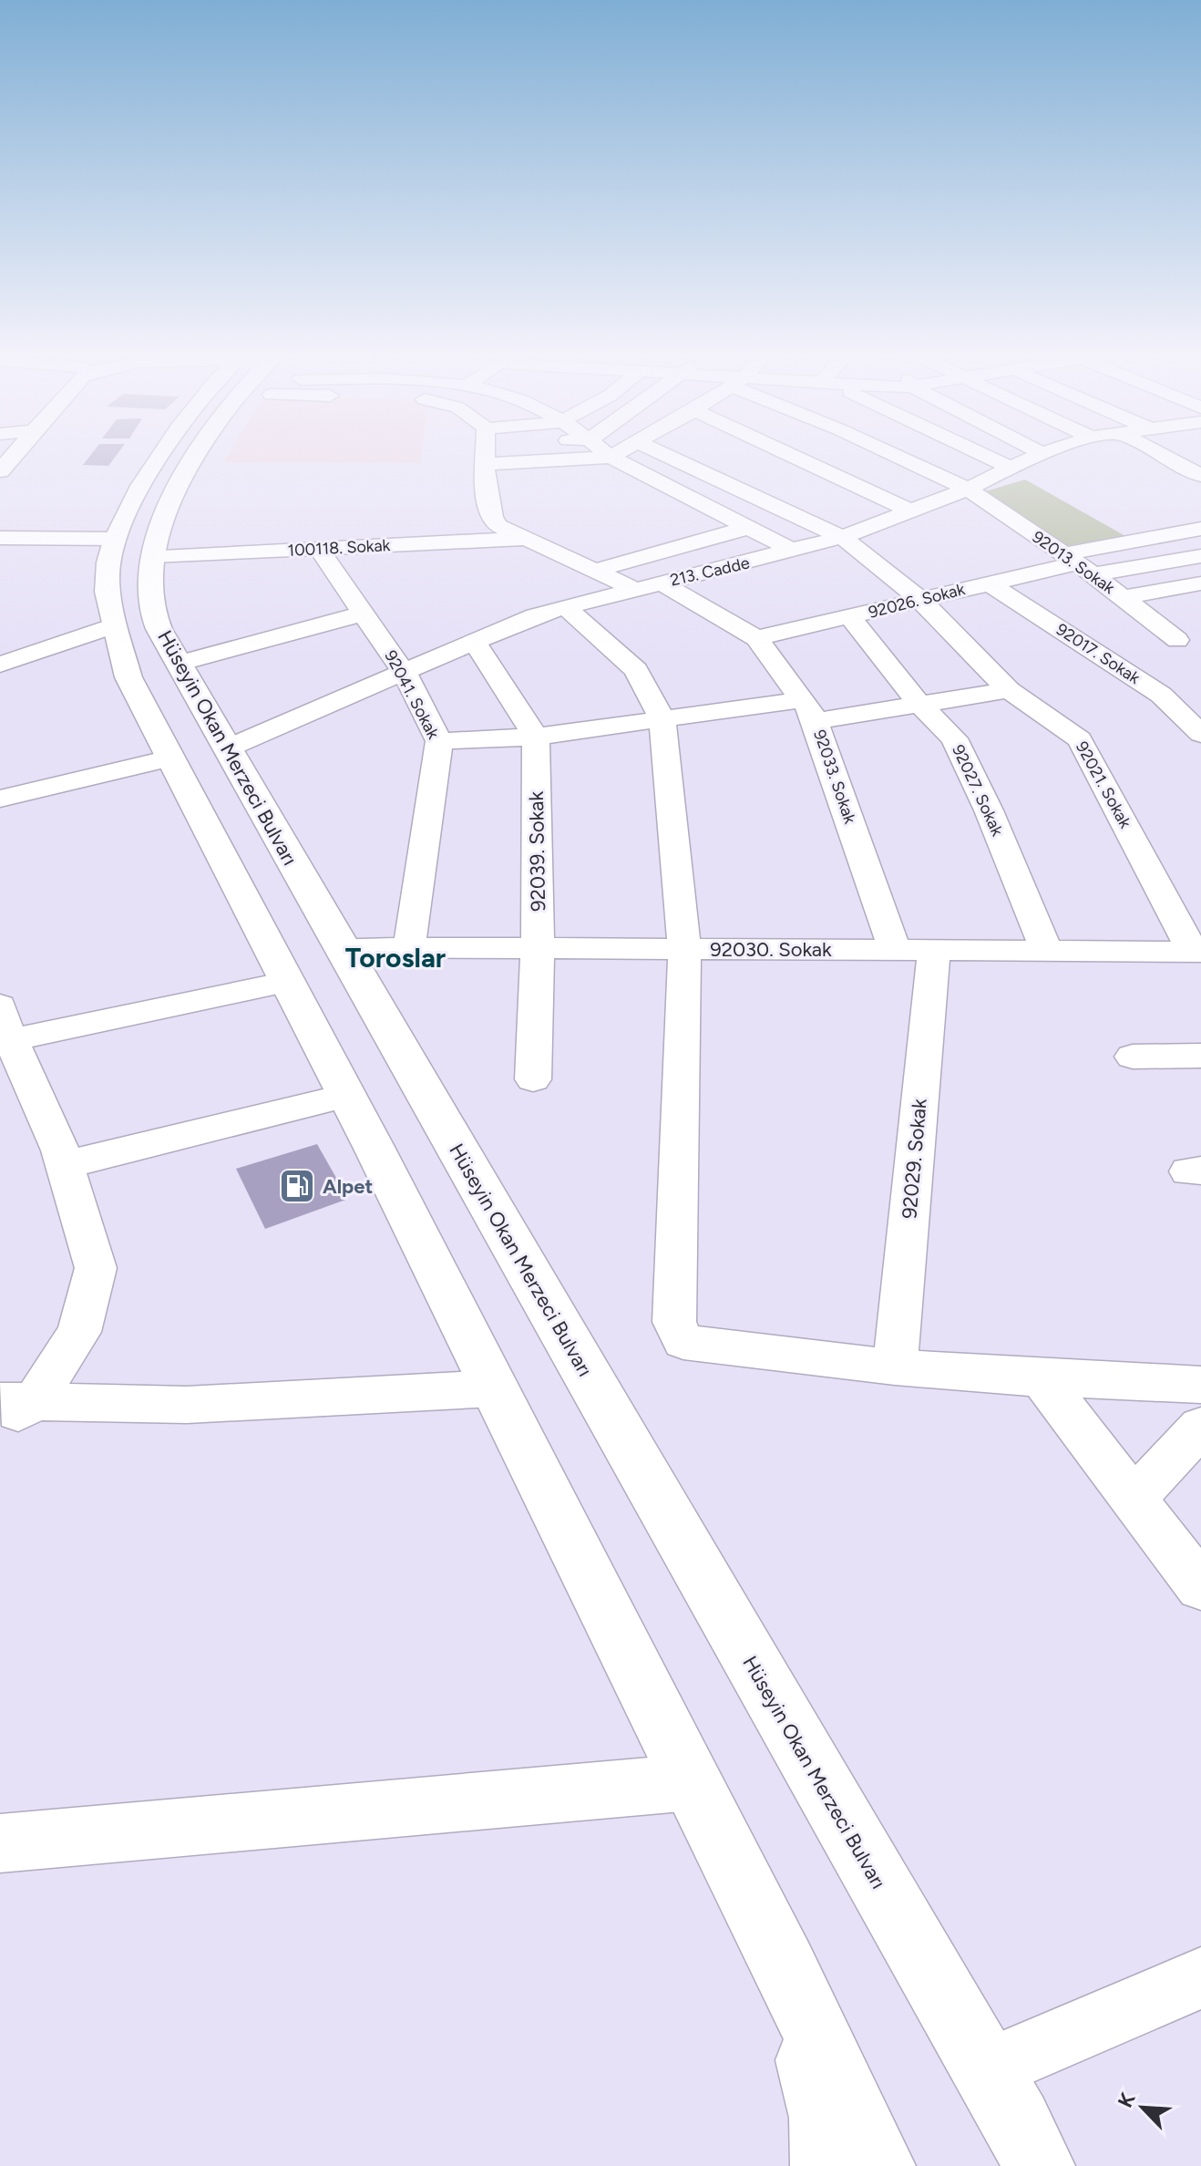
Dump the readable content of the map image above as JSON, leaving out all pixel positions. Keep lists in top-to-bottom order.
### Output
{
  "streets": {
    "main road": ["Hüseyin Okan Merzeci Bulvarı"],
    "street": [
      "100118. Sokak",
      "92013. Sokak",
      "213. Cadde",
      "92026. Sokak",
      "92017. Sokak",
      "92041. Sokak",
      "92033. Sokak",
      "92021. Sokak",
      "92027. Sokak",
      "92039. Sokak",
      "92030. Sokak",
      "92029. Sokak"
    ]
  },
  "crossings": [
    ["100118. Sokak", "213. Cadde"],
    ["100118. Sokak", "92041. Sokak"],
    ["100118. Sokak", "Hüseyin Okan Merzeci Bulvarı"],
    ["92013. Sokak", "213. Cadde"],
    ["92013. Sokak", "92026. Sokak"],
    ["213. Cadde", "92041. Sokak"],
    ["213. Cadde", "Hüseyin Okan Merzeci Bulvarı"],
    ["213. Cadde", "92033. Sokak"],
    ["213. Cadde", "92021. Sokak"],
    ["92026. Sokak", "92017. Sokak"],
    ["92026. Sokak", "92033. Sokak"],
    ["92026. Sokak", "92021. Sokak"],
    ["92026. Sokak", "92027. Sokak"],
    ["92041. Sokak", "92030. Sokak"],
    ["Hüseyin Okan Merzeci Bulvarı", "92030. Sokak"],
    ["92033. Sokak", "92030. Sokak"],
    ["92021. Sokak", "92030. Sokak"],
    ["92027. Sokak", "92030. Sokak"],
    ["92039. Sokak", "92030. Sokak"],
    ["92030. Sokak", "92029. Sokak"]
  ],
  "districts": ["Toroslar"],
  "places": {
    "fuel station": ["Alpet"]
  },
  "north": "top left"
}
